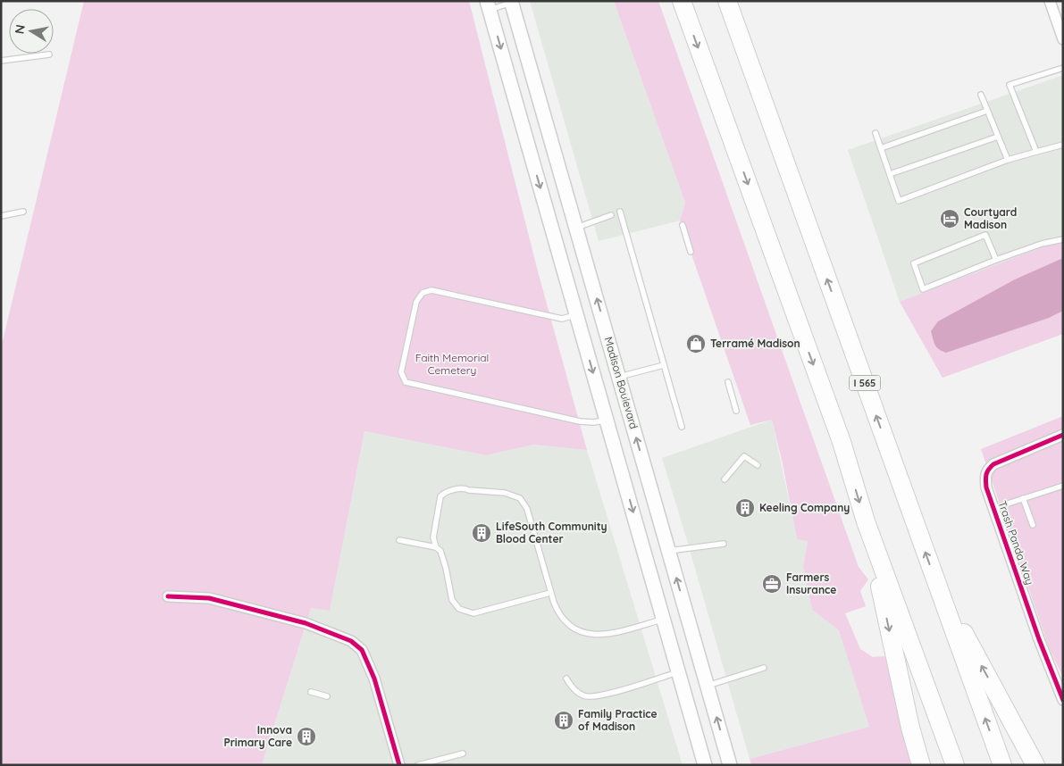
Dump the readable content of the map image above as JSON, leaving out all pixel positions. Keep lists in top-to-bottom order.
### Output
{
  "streets": {
    "highway": ["I 565"],
    "main road": ["Madison Boulevard"],
    "street": ["Trash Panda Way"]
  },
  "parks": ["Faith Memorial Cemetery"],
  "places": {
    "hotel": ["Courtyard Madison"],
    "shop": ["Terramé Madison"],
    "building": [
      "Keeling Company",
      "LifeSouth Community Blood Center",
      "Family Practice of Madison",
      "Innova Primary Care"
    ],
    "office": ["Farmers Insurance"]
  },
  "north": "left"
}
